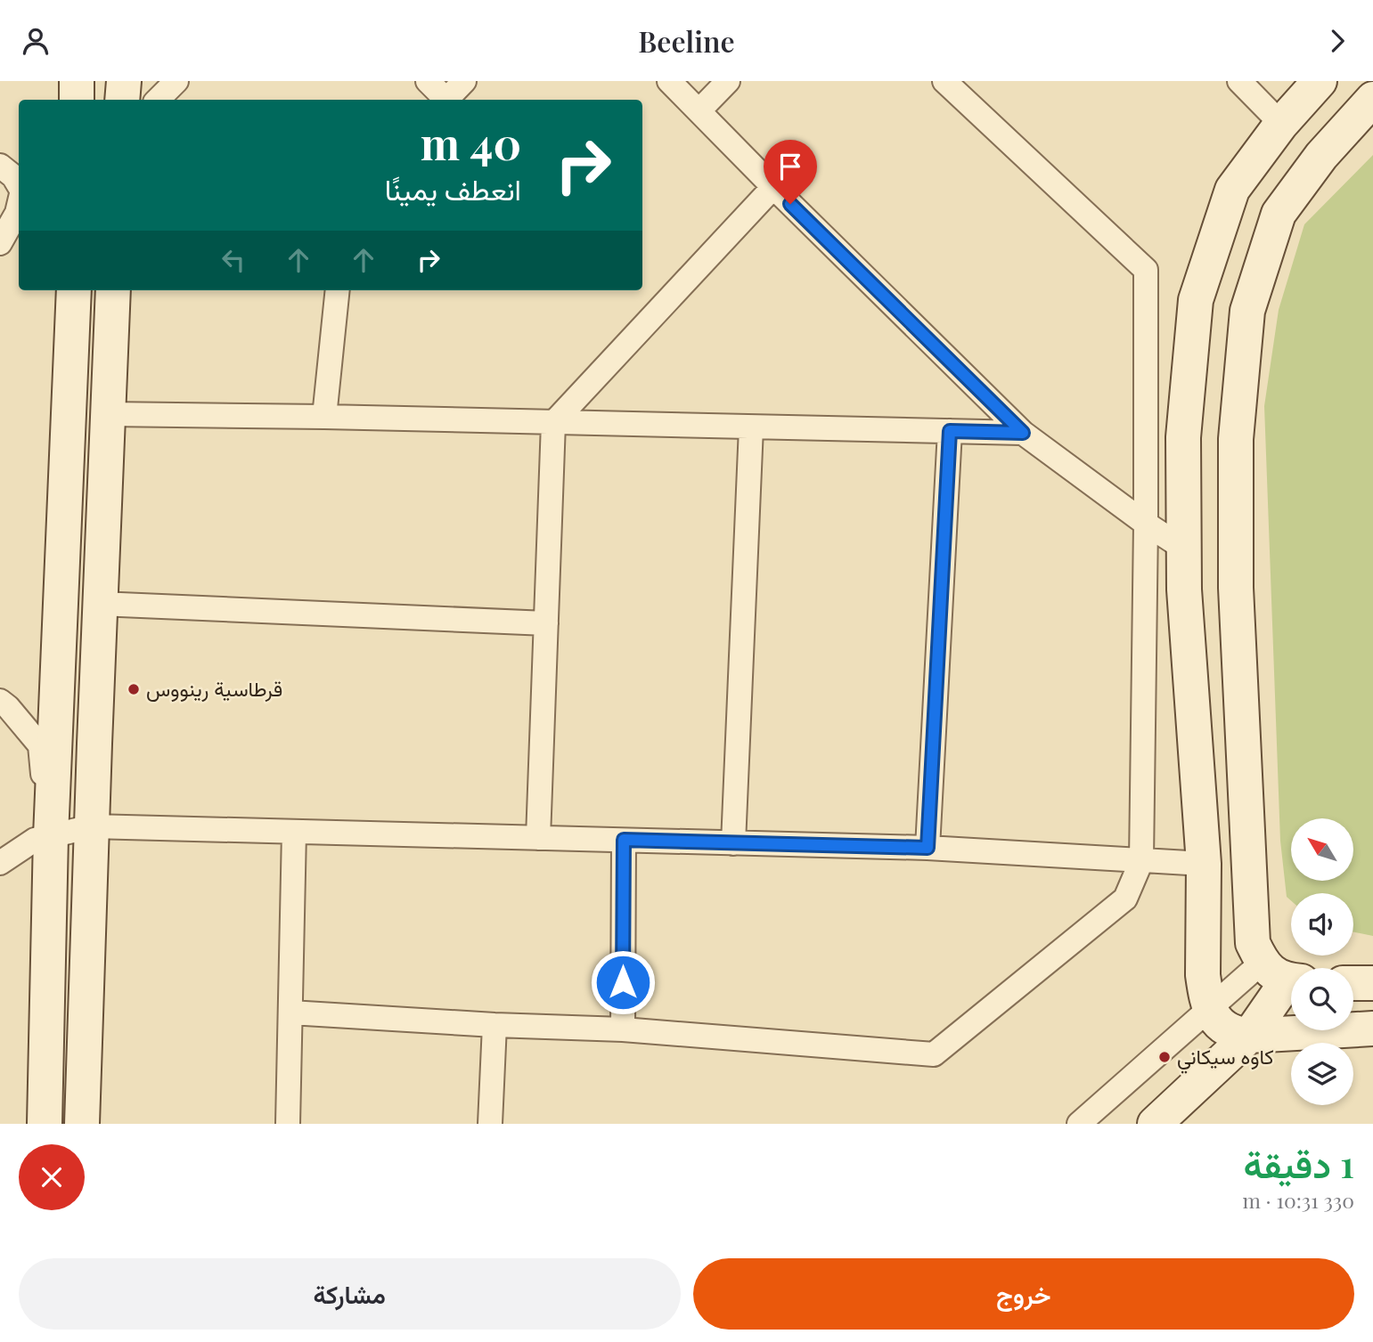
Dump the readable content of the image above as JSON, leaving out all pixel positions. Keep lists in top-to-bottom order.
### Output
{
  "places": ["قرطاسية رينووس", "كاوه سيكاني"],
  "north": "top left",
  "page": {
    "header": "Beeline",
    "turn": ["40 m", "انعطف يمينًا"],
    "heading": ["1 دقيقة", "330 m · 10:31"],
    "buttons": ["خروج", "مشاركة"]
  }
}
